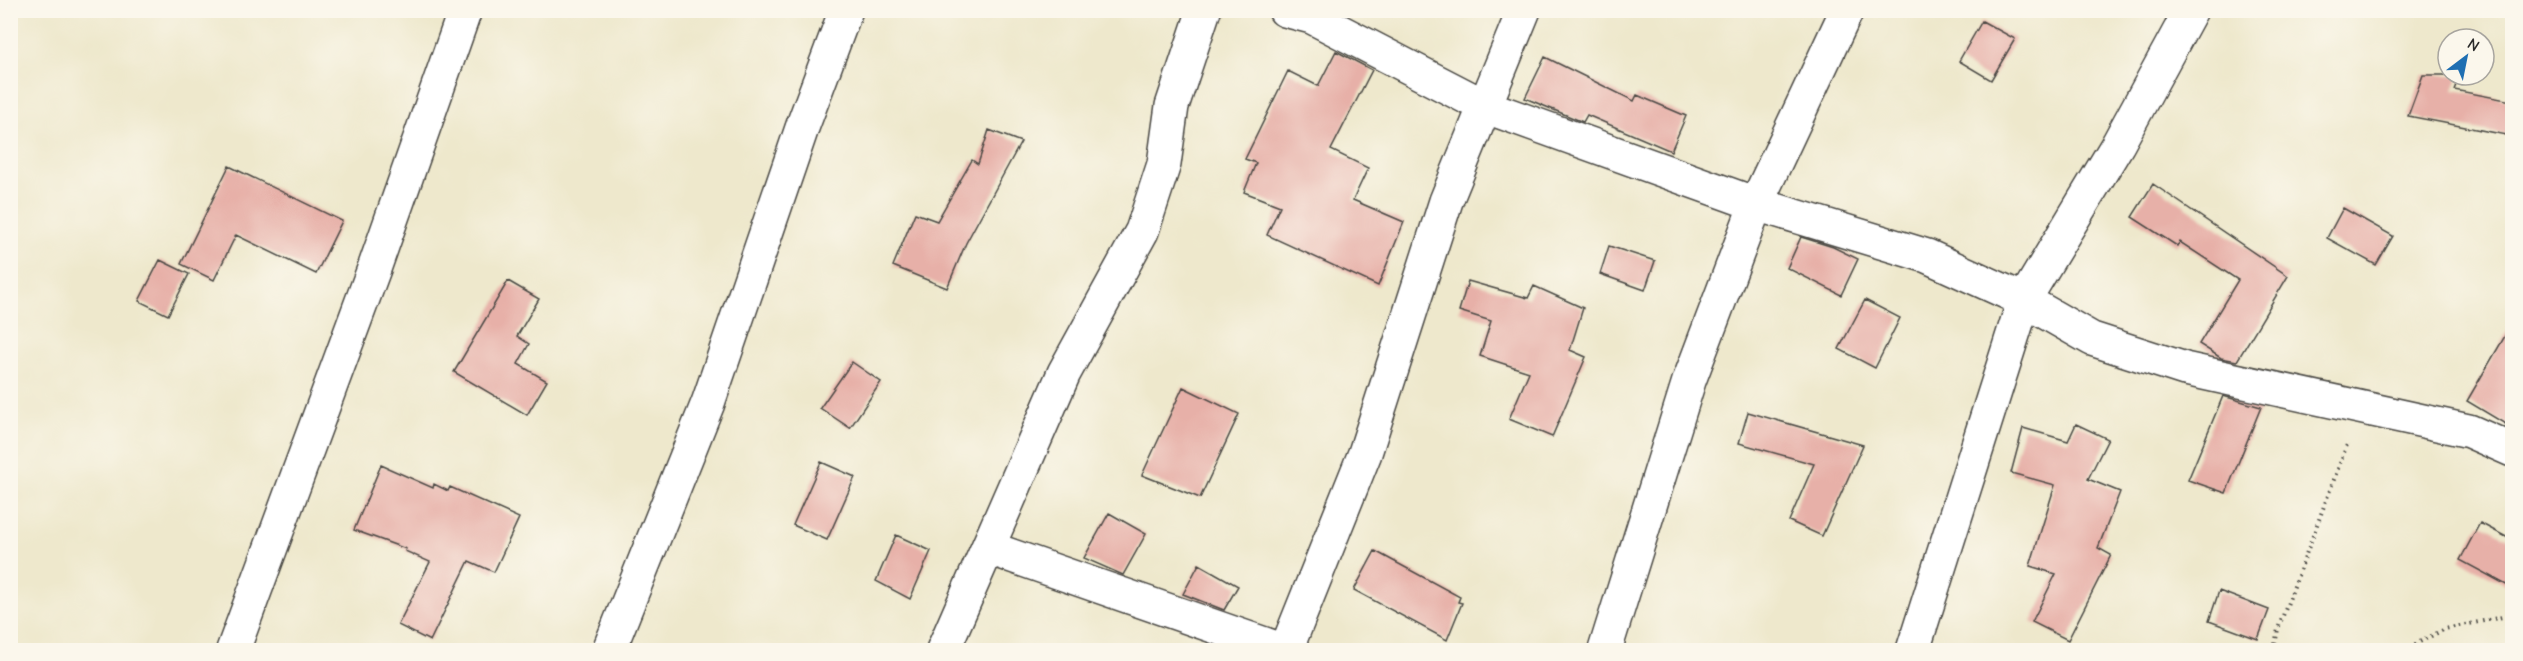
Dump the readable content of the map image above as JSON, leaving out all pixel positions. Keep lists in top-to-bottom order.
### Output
{
  "north": "top right"
}
